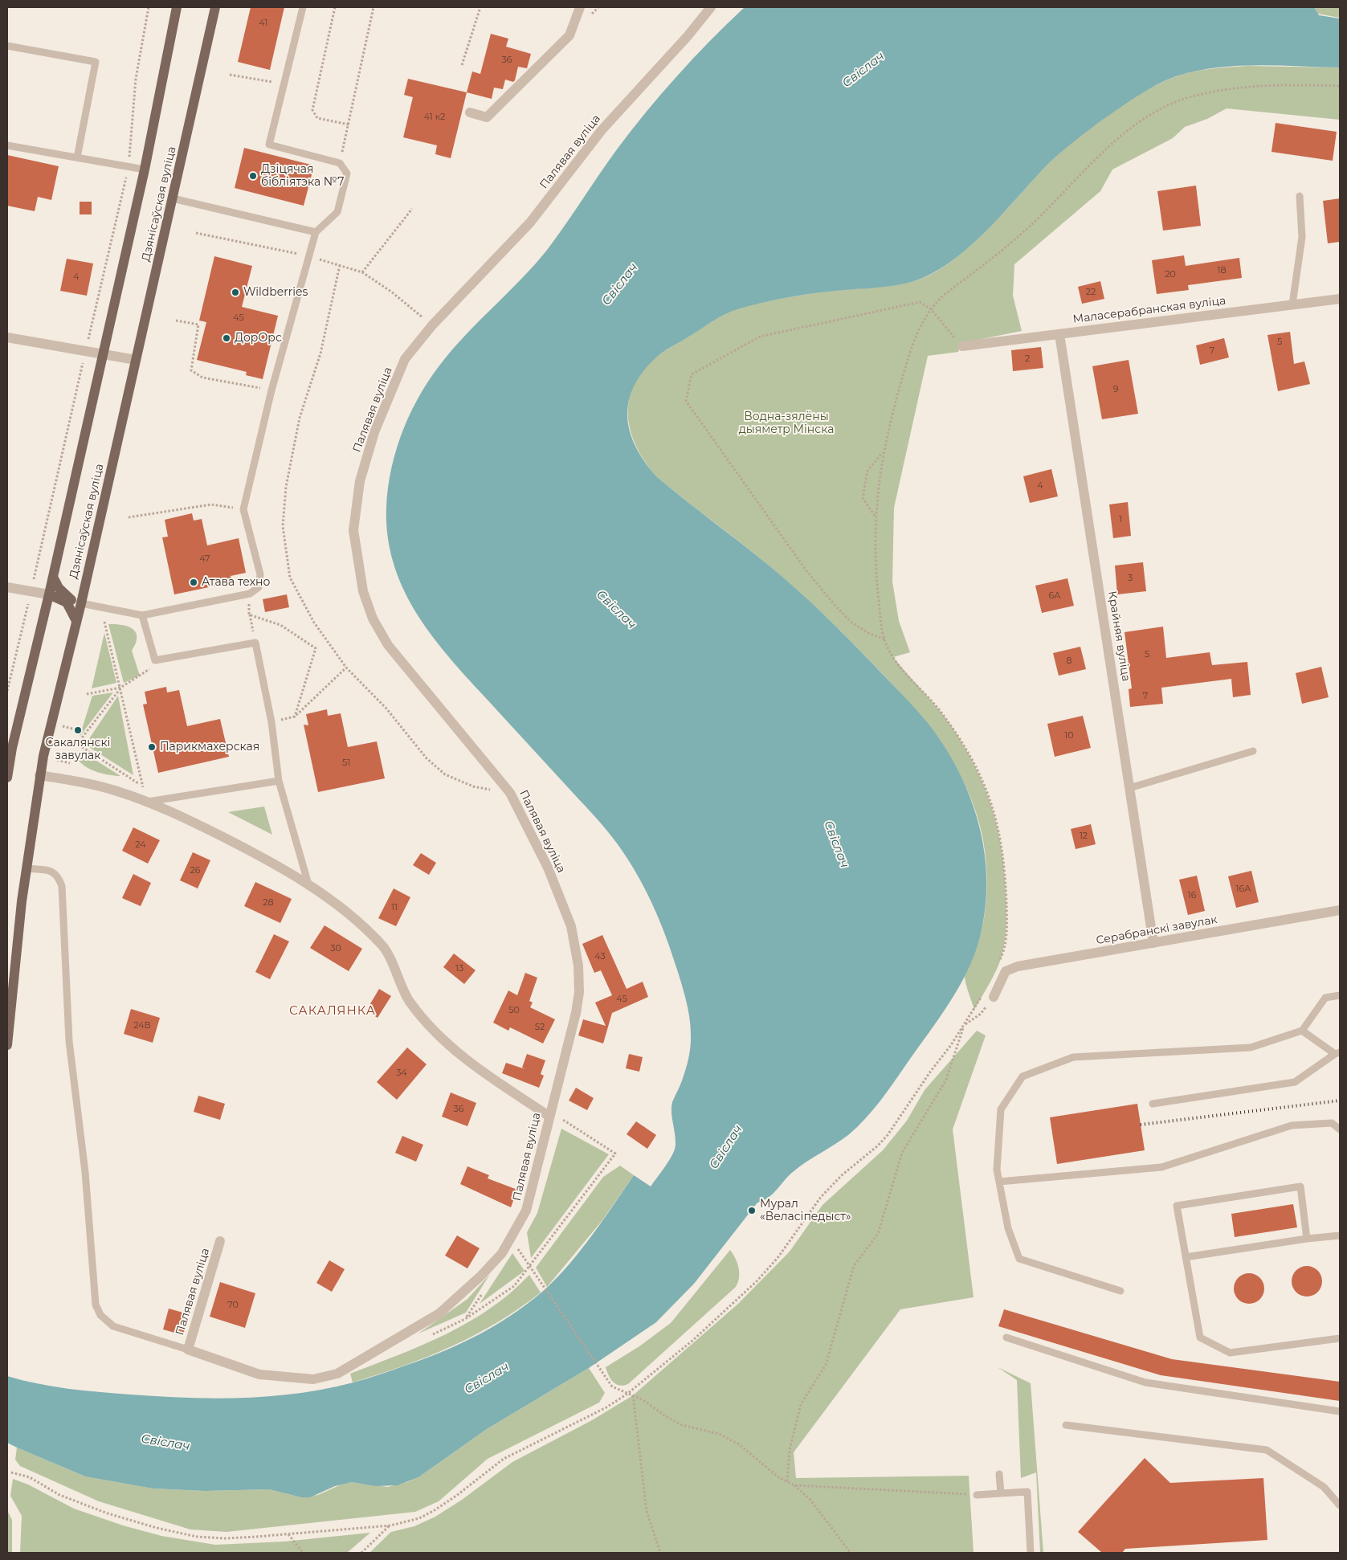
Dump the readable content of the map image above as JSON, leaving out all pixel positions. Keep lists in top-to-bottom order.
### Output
{
  "streets": {
    "main road": ["Дзянісаўская вуліца"],
    "street": [
      "Палявая вуліца",
      "Маласерабранская вуліца",
      "Крайняя вуліца",
      "Серабранскі завулак"
    ]
  },
  "crossings": [
    ["Маласерабранская вуліца", "Крайняя вуліца"],
    ["Крайняя вуліца", "Серабранскі завулак"]
  ],
  "districts": ["САКАЛЯНКА"],
  "water": ["Свіслач"],
  "parks": ["Водна-зялёны дыяметр Мінска"],
  "places": [
    "Дзіцячая бібліятэка №7",
    "Wildberries",
    "ДорОрс",
    "Атава техно",
    "Сакалянскі завулак",
    "Парикмахерская",
    "Мурал «Веласіпедыст»"
  ],
  "house_numbers": [
    "41",
    "36",
    "41 к2",
    "18",
    "20",
    "4",
    "22",
    "45",
    "5",
    "7",
    "2",
    "9",
    "4",
    "1",
    "47",
    "3",
    "6А",
    "5",
    "8",
    "7",
    "10",
    "51",
    "12",
    "24",
    "26",
    "16А",
    "16",
    "28",
    "11",
    "30",
    "43",
    "13",
    "45",
    "50",
    "24В",
    "52",
    "34",
    "36",
    "70"
  ]
}
